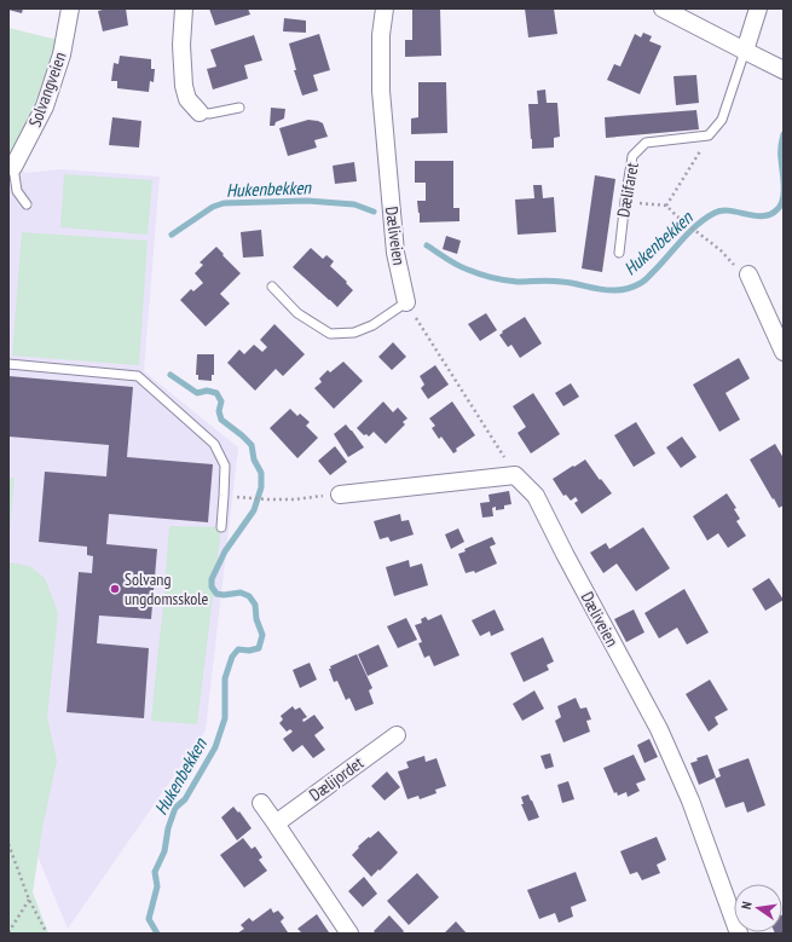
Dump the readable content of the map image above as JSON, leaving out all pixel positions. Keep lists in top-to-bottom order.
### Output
{
  "streets": {
    "street": ["Solvangveien", "Dæliveien", "Dælijordet"],
    "lane": ["Dælifaret"]
  },
  "water": ["Hukenbekken"],
  "places": ["Solvang ungdomsskole"],
  "north": "left"
}
